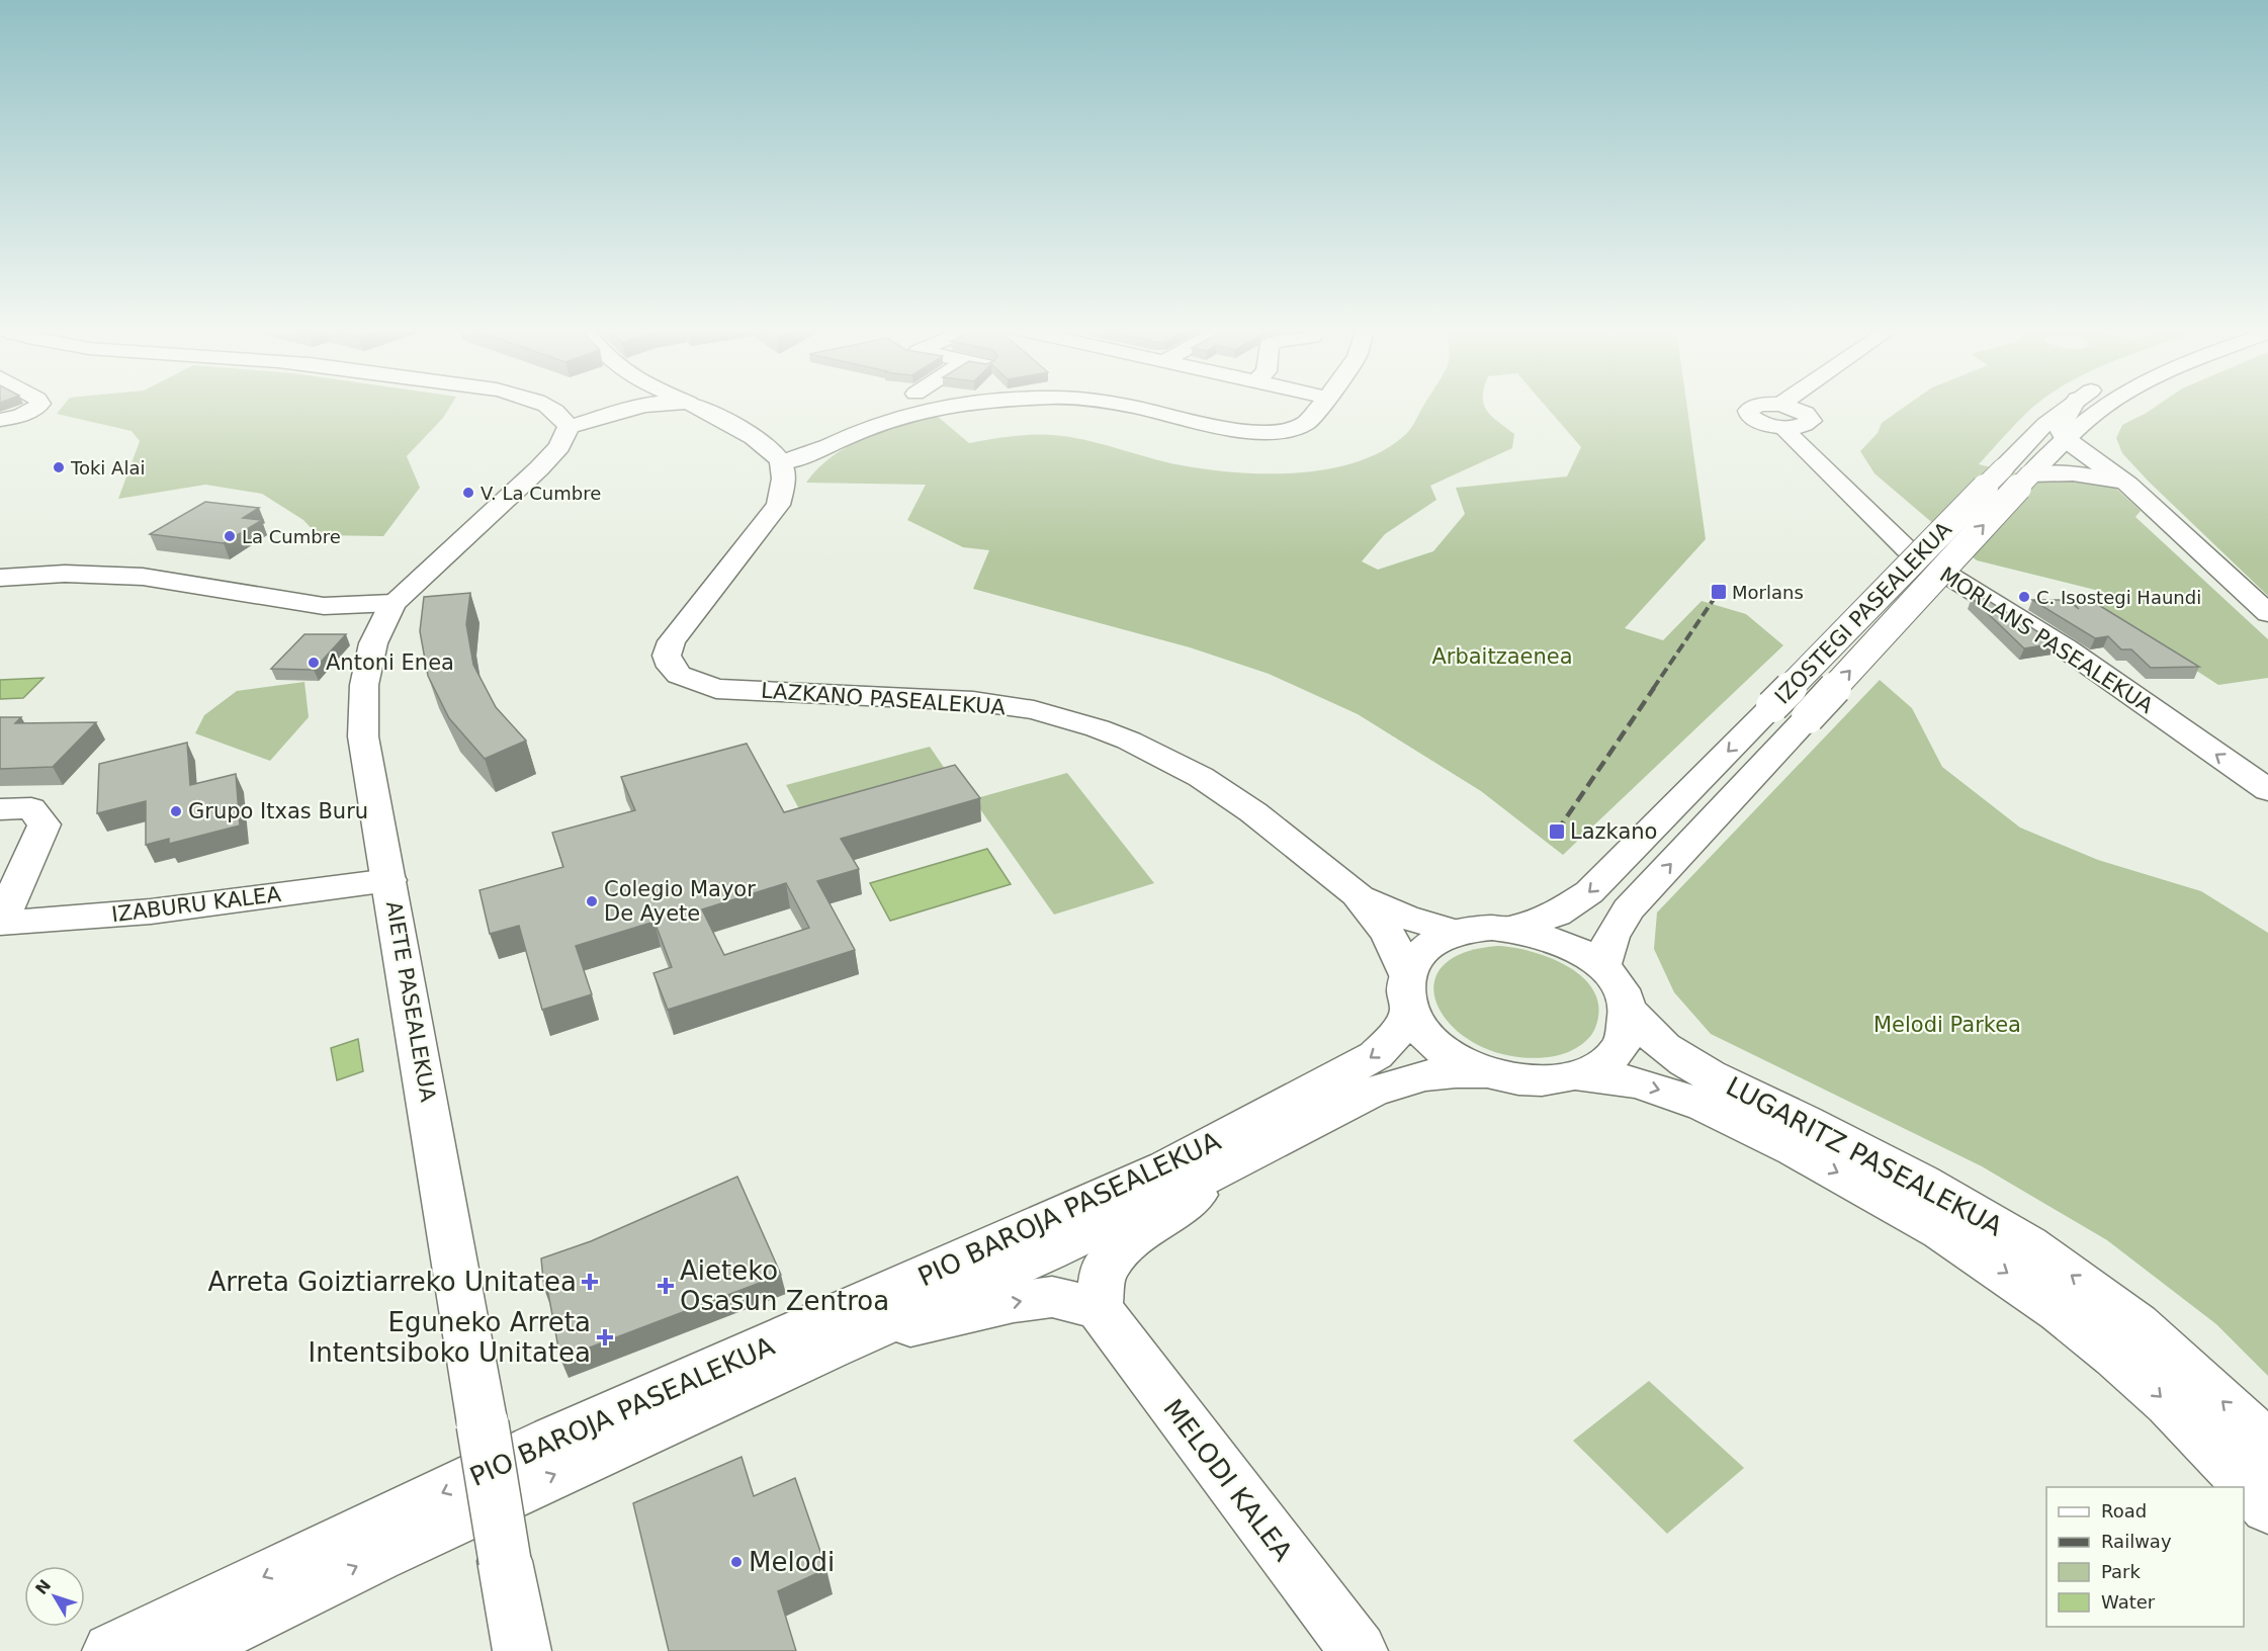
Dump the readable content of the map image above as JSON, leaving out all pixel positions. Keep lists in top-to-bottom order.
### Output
{
  "streets": {
    "street": [
      "IZOSTEGI PASEALEKUA",
      "MORLANS PASEALEKUA",
      "LAZKANO PASEALEKUA",
      "IZABURU KALEA",
      "AIETE PASEALEKUA",
      "LUGARITZ PASEALEKUA",
      "PIO BAROJA PASEALEKUA",
      "MELODI KALEA"
    ]
  },
  "crossings": [
    ["IZOSTEGI PASEALEKUA", "LUGARITZ PASEALEKUA"],
    ["IZOSTEGI PASEALEKUA", "PIO BAROJA PASEALEKUA"],
    ["IZABURU KALEA", "AIETE PASEALEKUA"],
    ["LUGARITZ PASEALEKUA", "PIO BAROJA PASEALEKUA"]
  ],
  "parks": ["Arbaitzaenea", "Melodi Parkea"],
  "places": {
    "other": [
      "Toki Alai",
      "V. La Cumbre",
      "La Cumbre",
      "C. Isostegi Haundi",
      "Antoni Enea",
      "Grupo Itxas Buru",
      "Colegio Mayor De Ayete",
      "Melodi"
    ],
    "transit": ["Morlans", "Lazkano"],
    "health": ["Arreta Goiztiarreko Unitatea", "Aieteko Osasun Zentroa", "Eguneko Arreta Intentsiboko Unitatea"]
  },
  "legend": [
    "Road",
    "Railway",
    "Park",
    "Water"
  ],
  "north": "top left"
}
